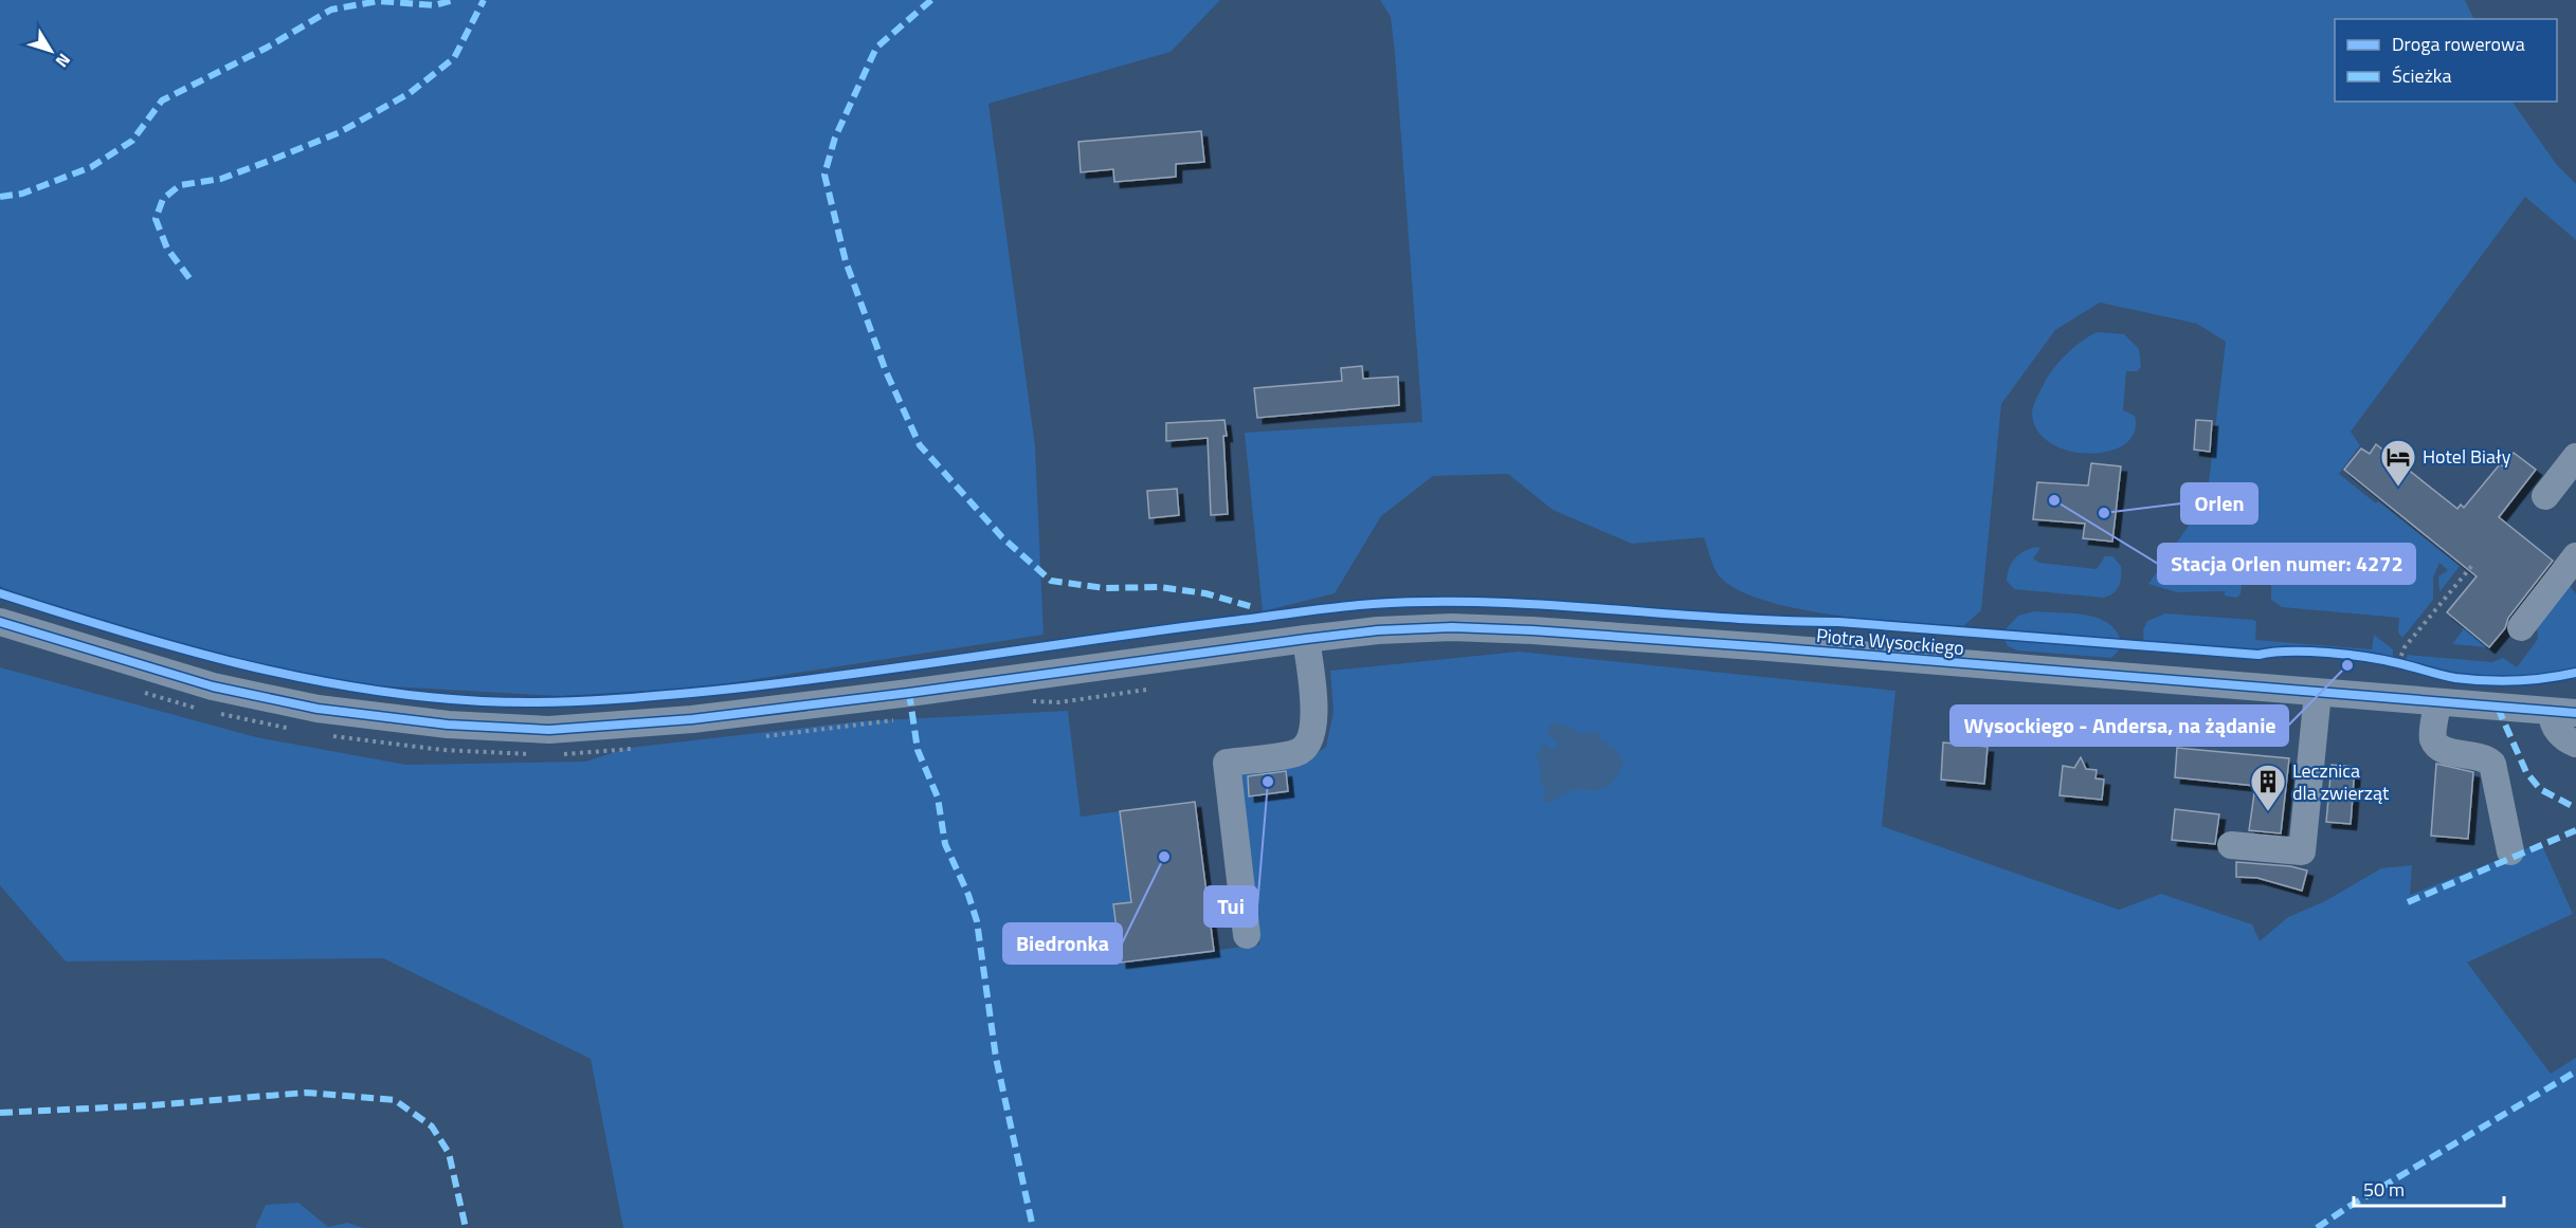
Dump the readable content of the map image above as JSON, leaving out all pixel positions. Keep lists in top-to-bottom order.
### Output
{
  "streets": {
    "street": ["Piotra Wysockiego"]
  },
  "places": {
    "hotel": ["Hotel Biały"],
    "other": [
      "Stacja Orlen numer: 4272",
      "Orlen",
      "Wysockiego - Andersa, na żądanie",
      "Tui",
      "Biedronka"
    ],
    "building": ["Lecznica dla zwierząt"]
  },
  "legend": ["Droga rowerowa", "Ścieżka"],
  "scale_bar": "50 m",
  "north": "bottom right"
}
